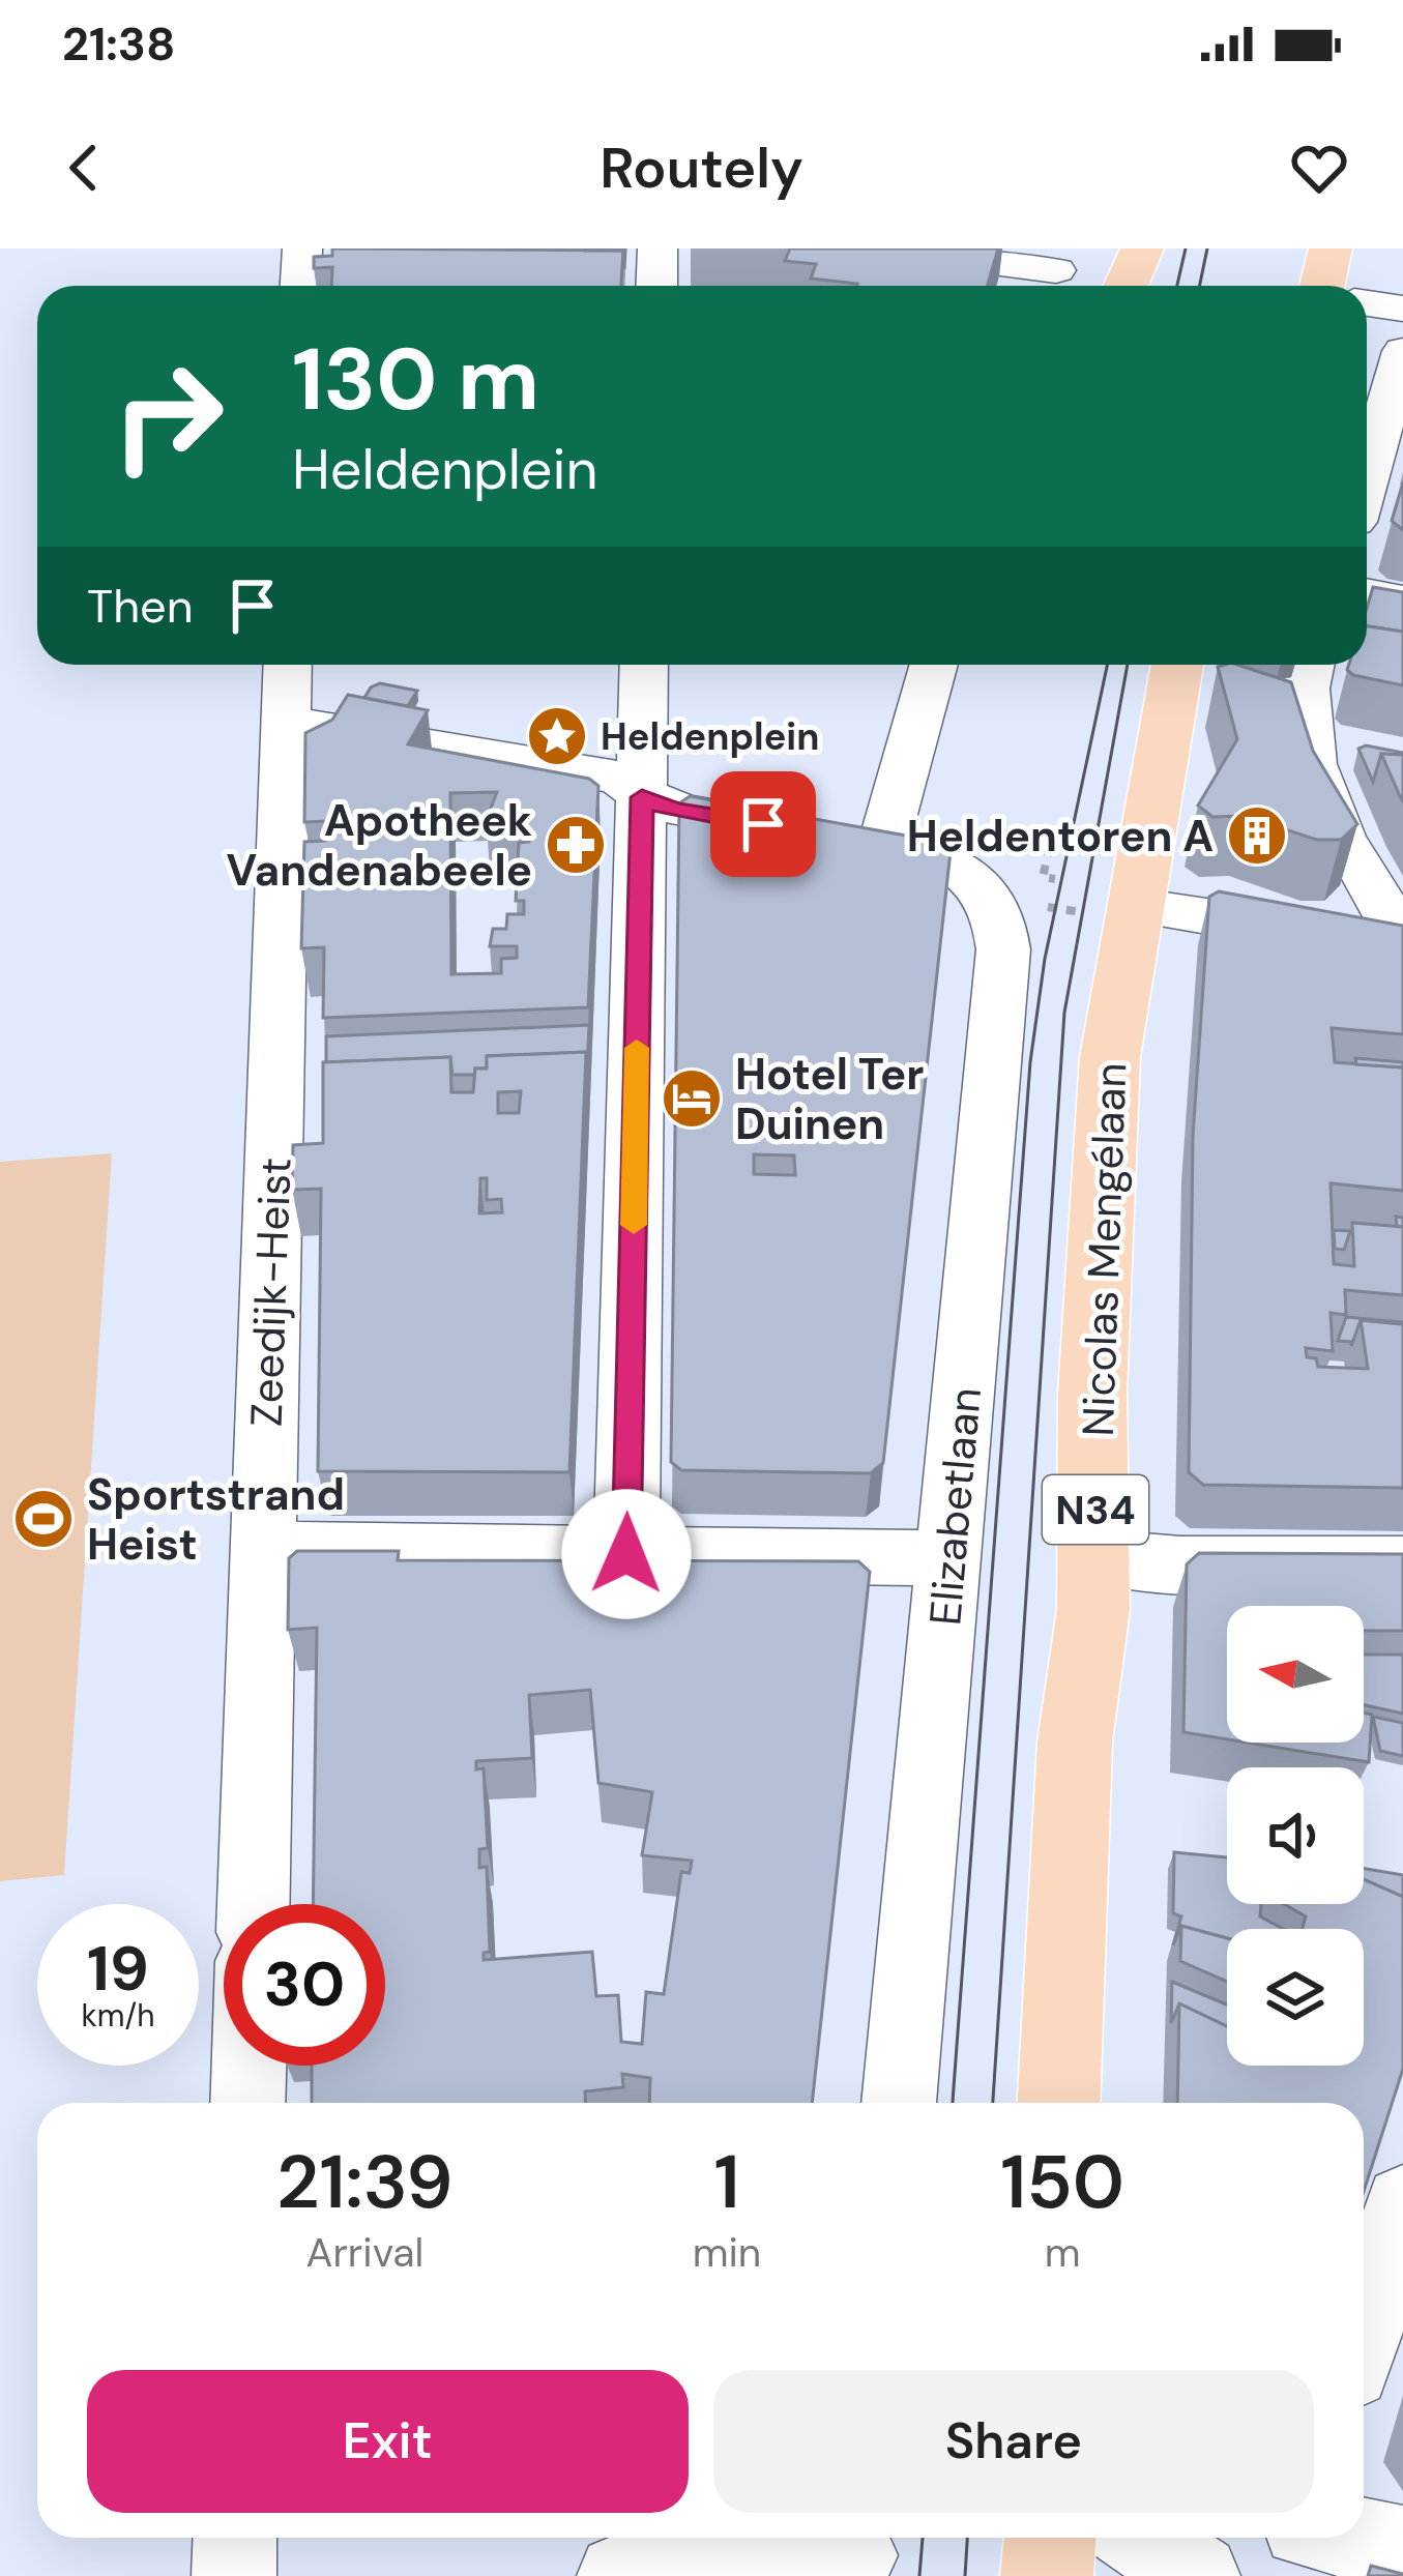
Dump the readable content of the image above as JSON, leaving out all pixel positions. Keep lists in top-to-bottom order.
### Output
{
  "streets": {
    "main road": ["Nicolas Mengélaan", "N34"],
    "street": ["Zeedijk-Heist", "Elizabetlaan"]
  },
  "crossings": [
    ["Nicolas Mengélaan", "N34"]
  ],
  "places": {
    "place": ["Heldenplein"],
    "building": ["Heldentoren A"],
    "pharmacy": ["Apotheek Vandenabeele"],
    "hotel": ["Hotel Ter Duinen"],
    "sports": ["Sportstrand Heist"]
  },
  "north": "left",
  "page": {
    "status": "21:38",
    "header": "Routely",
    "turn": ["130 m", "Heldenplein"],
    "then": "Then",
    "speed": "19 km/h",
    "limit": "30",
    "eta": [
      "21:39",
      "Arrival",
      "1",
      "min",
      "150",
      "m"
    ],
    "buttons": ["Exit", "Share"]
  }
}
